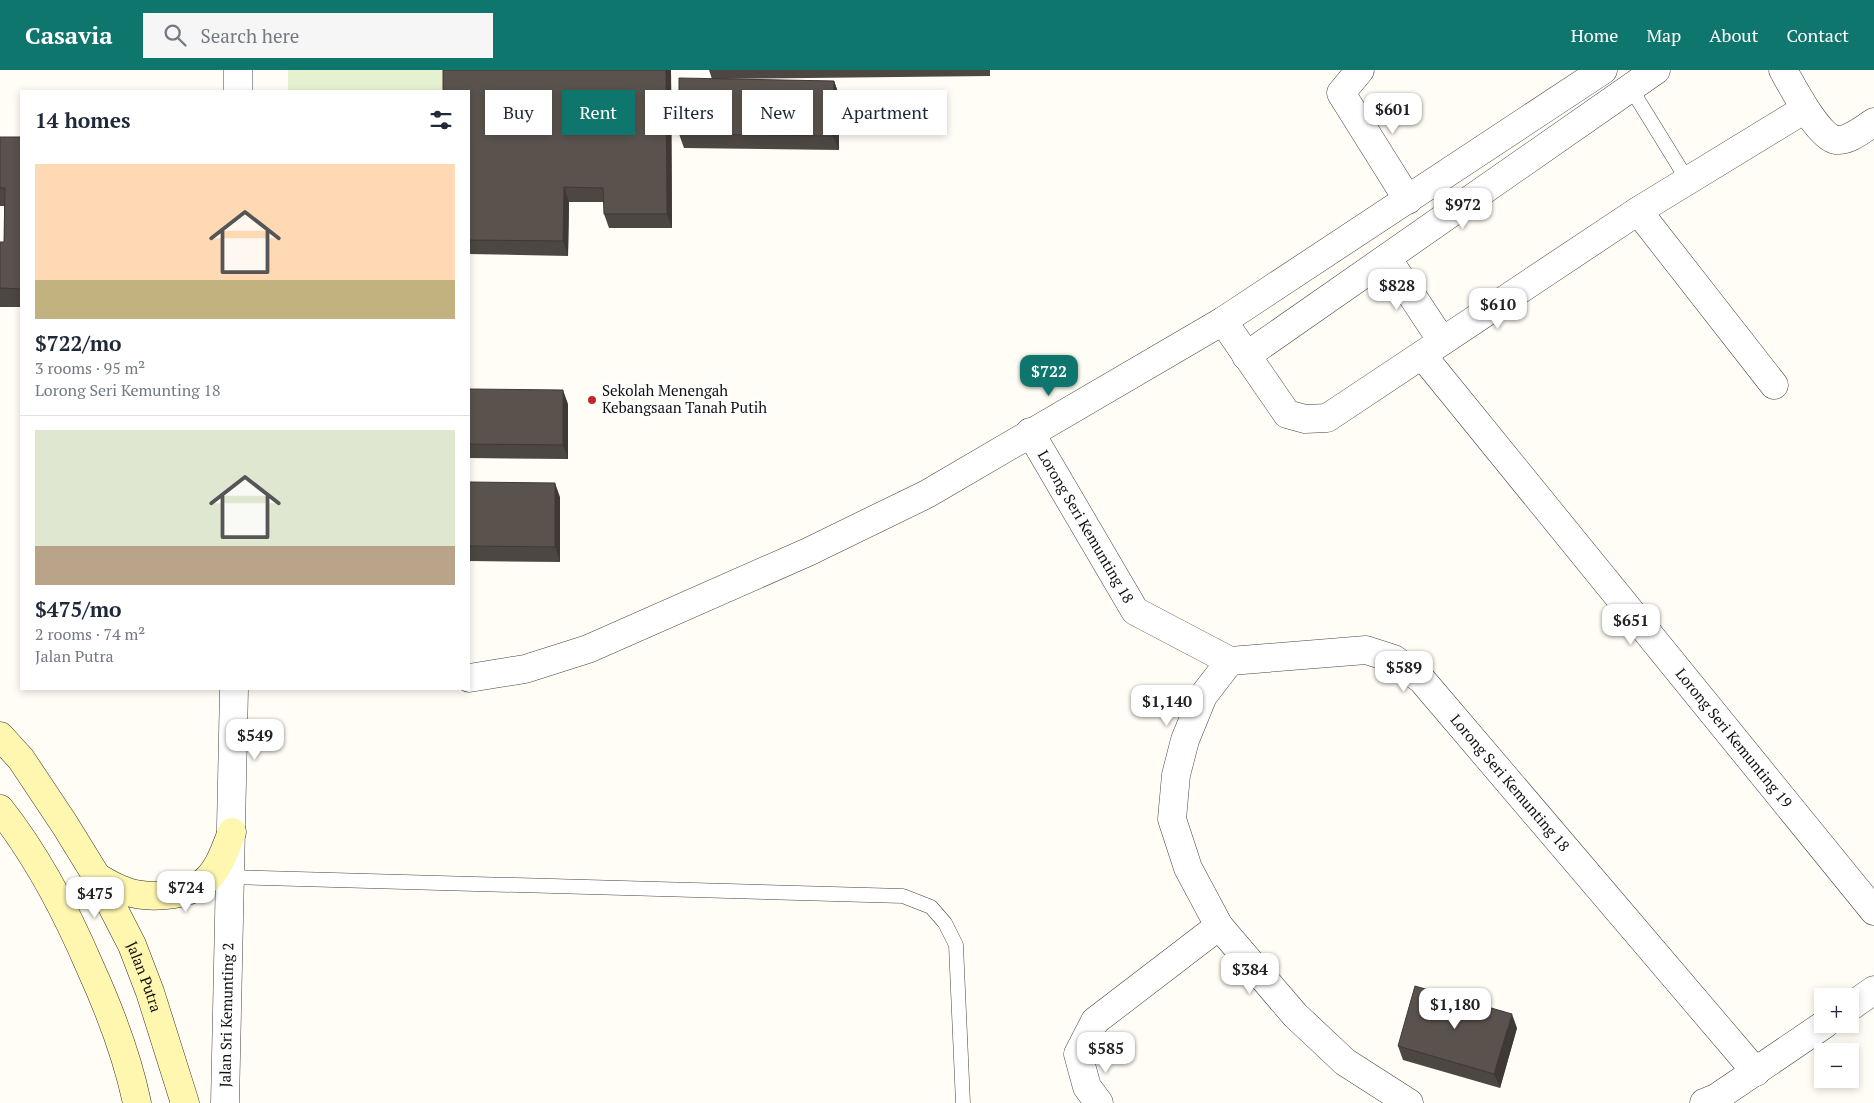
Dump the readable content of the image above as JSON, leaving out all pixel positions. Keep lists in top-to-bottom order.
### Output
{
  "streets": {
    "main road": ["Jalan Putra"],
    "street": ["Lorong Seri Kemunting 18", "Lorong Seri Kemunting 19", "Jalan Sri Kemunting 2"]
  },
  "places": ["Sekolah Menengah Kebangsaan Tanah Putih"],
  "page": {
    "header": "Casavia",
    "search": "Search here",
    "nav": [
      "Home",
      "Map",
      "About",
      "Contact"
    ],
    "chip": [
      "Buy",
      "Rent",
      "Filters",
      "New",
      "Apartment"
    ],
    "heading": "14 homes",
    "price": [
      "$601",
      "$972",
      "$828",
      "$610",
      "$722",
      "$651",
      "$589",
      "$1,140",
      "$549",
      "$724",
      "$475",
      "$384",
      "$1,180",
      "$585"
    ],
    "list": [
      {
        "name": "$722/mo",
        "note": "3 rooms · 95 m² · Lorong Seri Kemunting 18"
      },
      {
        "name": "$475/mo",
        "note": "2 rooms · 74 m² · Jalan Putra"
      }
    ],
    "map_buttons": ["+", "−"]
  }
}
